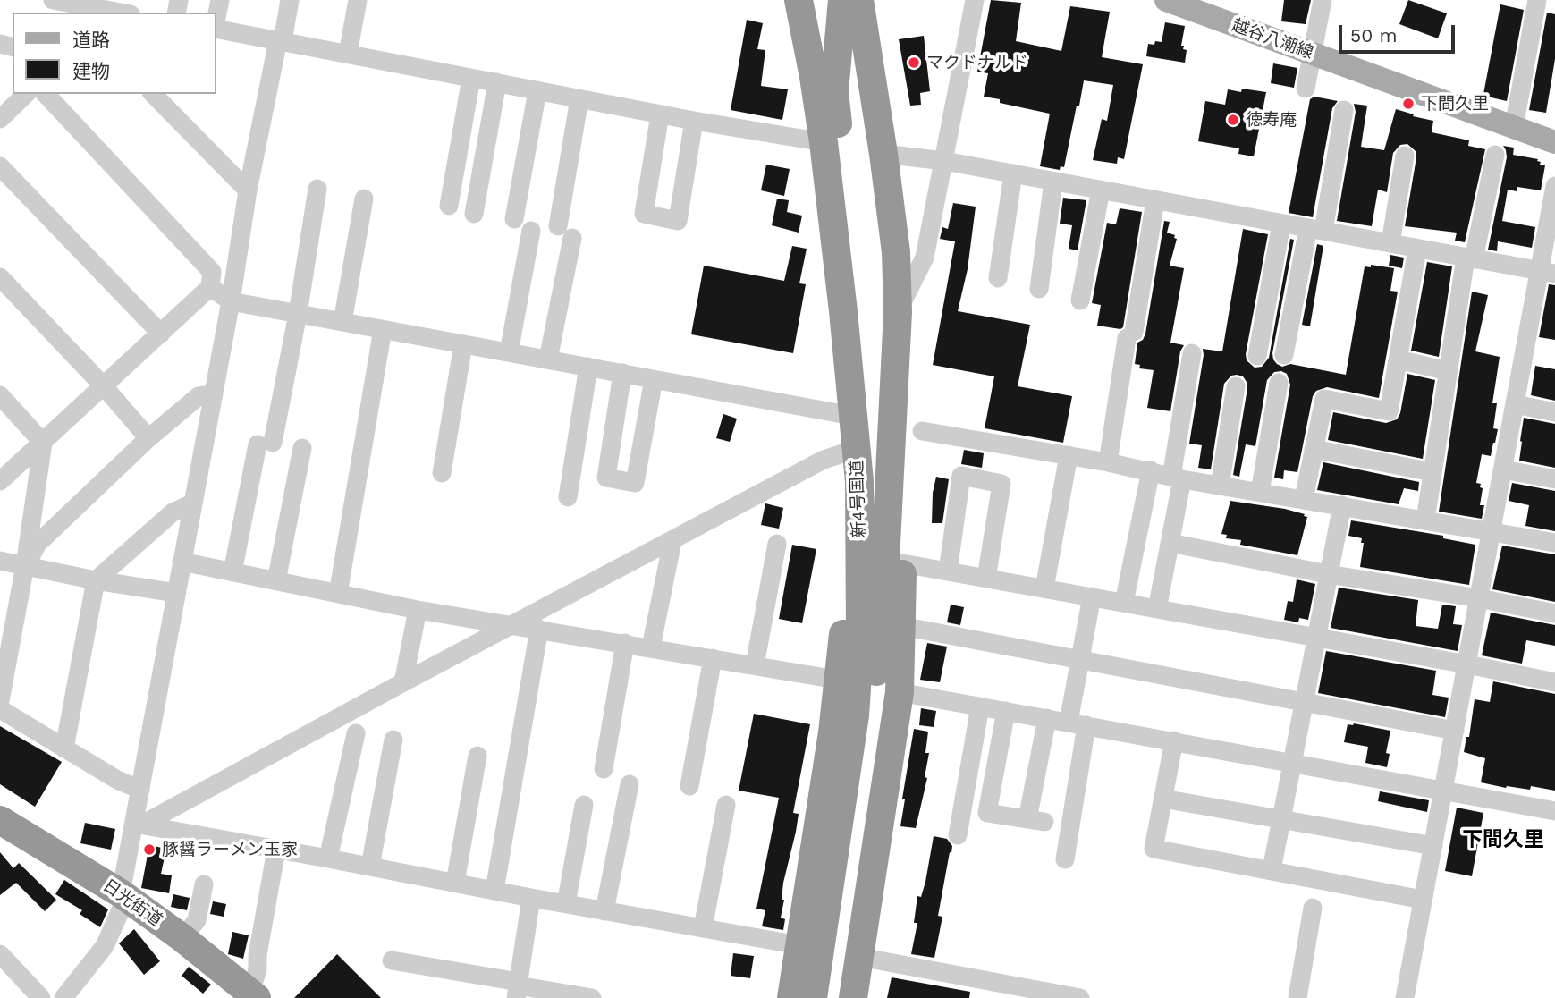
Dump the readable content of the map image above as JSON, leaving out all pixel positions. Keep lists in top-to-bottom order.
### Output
{
  "streets": {
    "highway": ["新4号国道", "日光街道"],
    "main road": ["越谷八潮線"]
  },
  "districts": ["下間久里"],
  "places": [
    "マクドナルド",
    "下間久里",
    "徳寿庵",
    "豚醤ラーメン玉家"
  ],
  "legend": ["道路", "建物"],
  "scale_bar": "50 m"
}
